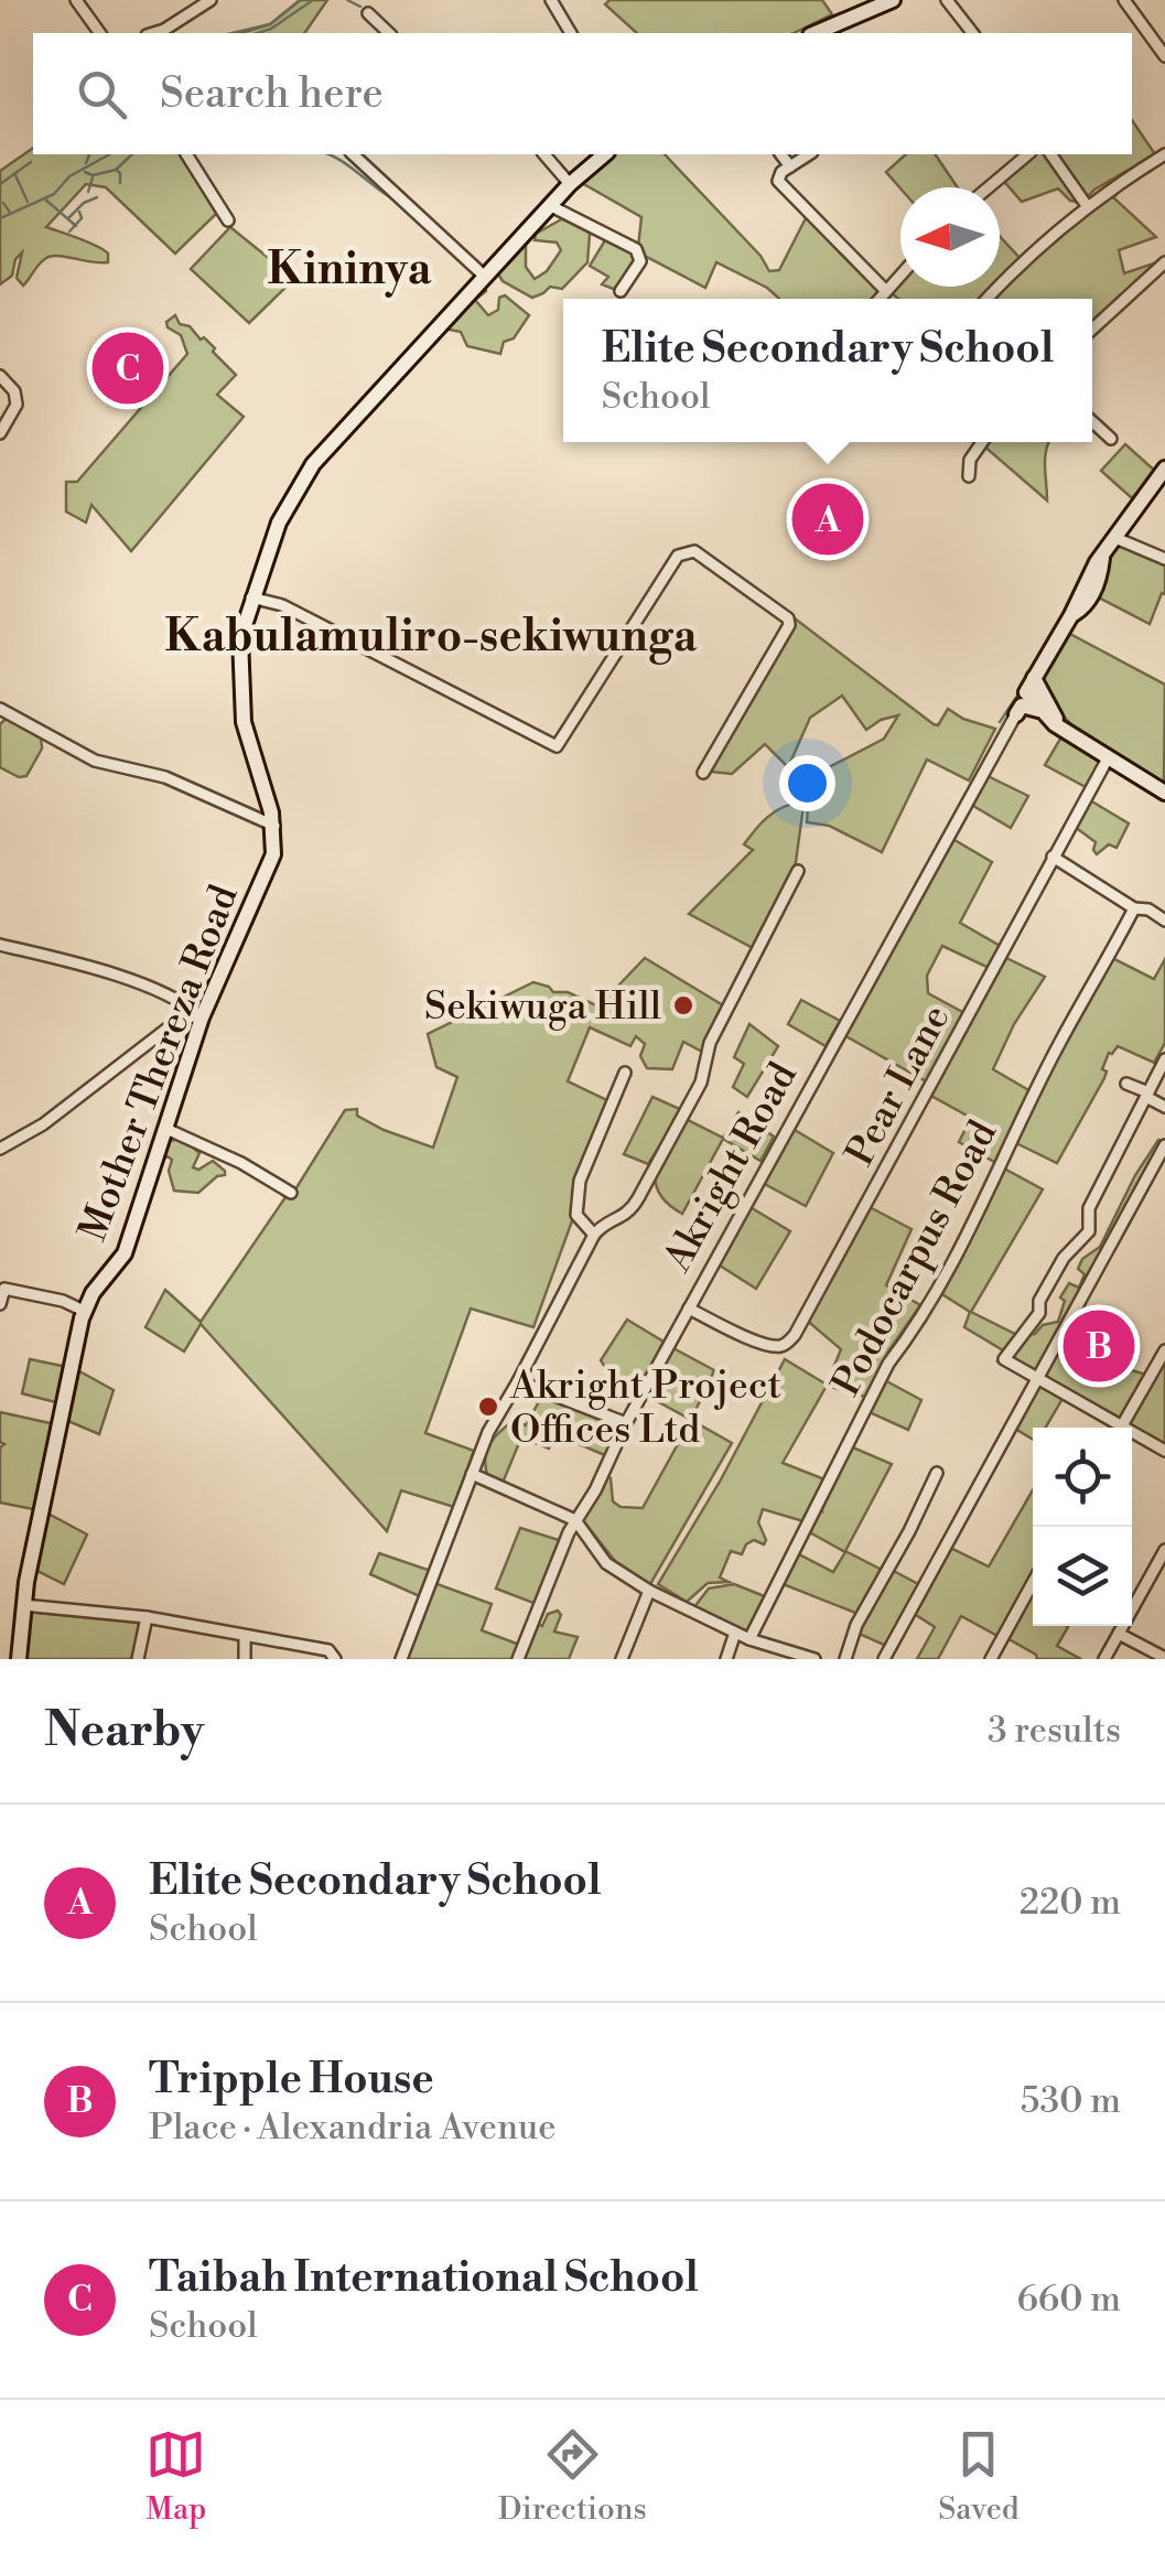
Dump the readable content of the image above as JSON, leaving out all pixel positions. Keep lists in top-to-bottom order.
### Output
{
  "streets": {
    "street": [
      "Mother Thereza Road",
      "Pear Lane",
      "Akright Road",
      "Podocarpus Road"
    ]
  },
  "crossings": [
    ["Pear Lane", "Akright Road"]
  ],
  "districts": ["Kininya", "Kabulamuliro-sekiwunga"],
  "places": ["Sekiwuga Hill", "Akright Project Offices Ltd"],
  "north": "left",
  "page": {
    "search": "Search here",
    "popup": ["Elite Secondary School", "School"],
    "pins": ["C", "A", "B"],
    "heading": ["Nearby", "3 results"],
    "list": [
      {
        "mark": "A",
        "name": "Elite Secondary School",
        "note": "School",
        "value": "220 m"
      },
      {
        "mark": "B",
        "name": "Tripple House",
        "note": "Place · Alexandria Avenue",
        "value": "530 m"
      },
      {
        "mark": "C",
        "name": "Taibah International School",
        "note": "School",
        "value": "660 m"
      }
    ],
    "nav": ["Map", "Directions", "Saved"]
  }
}
